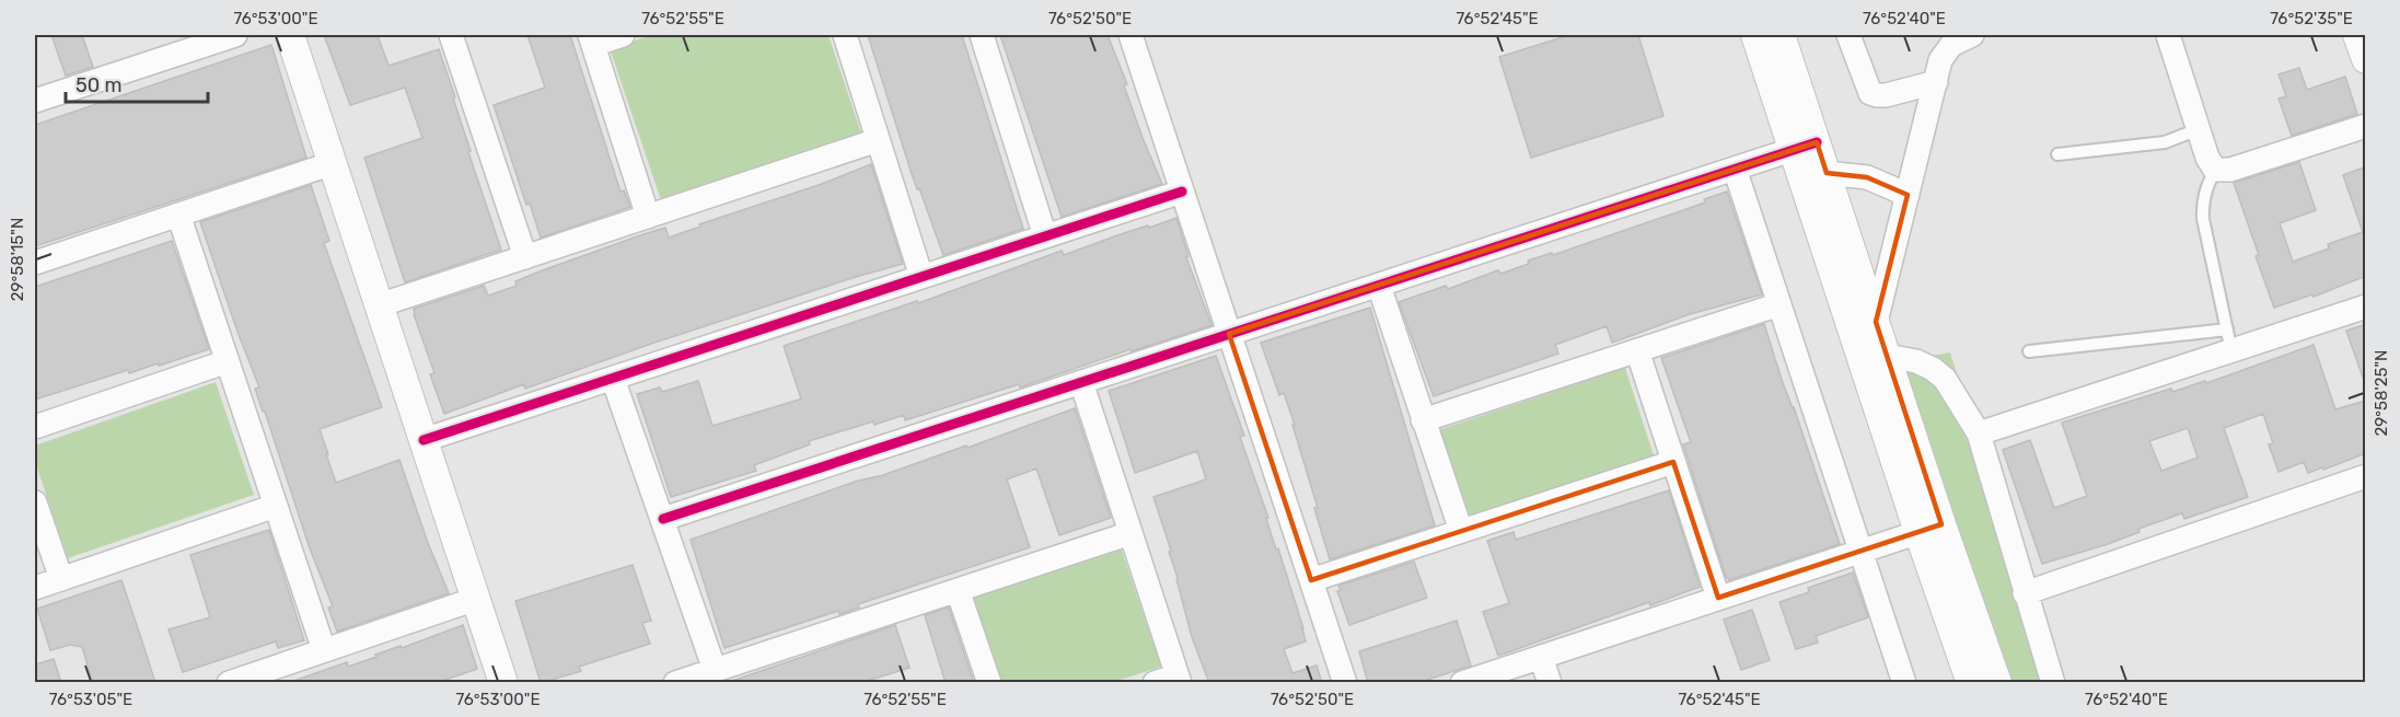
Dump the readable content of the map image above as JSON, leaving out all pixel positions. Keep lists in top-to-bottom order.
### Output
{
  "scale_bar": "50 m",
  "coordinates": [
    "76°53'00\"E",
    "76°52'55\"E",
    "76°52'50\"E",
    "76°52'45\"E",
    "76°52'40\"E",
    "76°52'35\"E",
    "29°58'15\"N",
    "29°58'25\"N",
    "76°53'05\"E"
  ]
}
